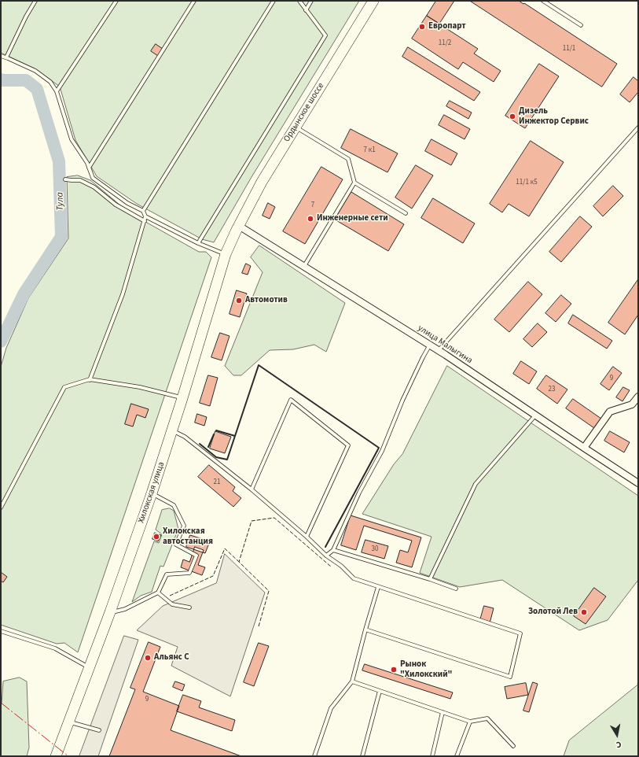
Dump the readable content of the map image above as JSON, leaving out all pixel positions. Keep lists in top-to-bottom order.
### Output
{
  "streets": {
    "highway": ["Ордынское шоссе", "Хилокская улица"],
    "street": ["улица Малыгина"]
  },
  "crossings": [
    ["Ордынское шоссе", "улица Малыгина"],
    ["Ордынское шоссе", "Хилокская улица"],
    ["улица Малыгина", "Хилокская улица"]
  ],
  "water": ["Тула"],
  "places": [
    "Европарт",
    "Дизель Инжектор Сервис",
    "Инженерные сети",
    "Автомотив",
    "Хилокская автостанция",
    "Золотой Лев",
    "Альянс С",
    "Рынок \"Хилокский\""
  ],
  "house_numbers": [
    "11/2",
    "11/1",
    "7 к1",
    "11/1 к5",
    "7",
    "9",
    "23",
    "21",
    "30",
    "9"
  ],
  "north": "bottom"
}
